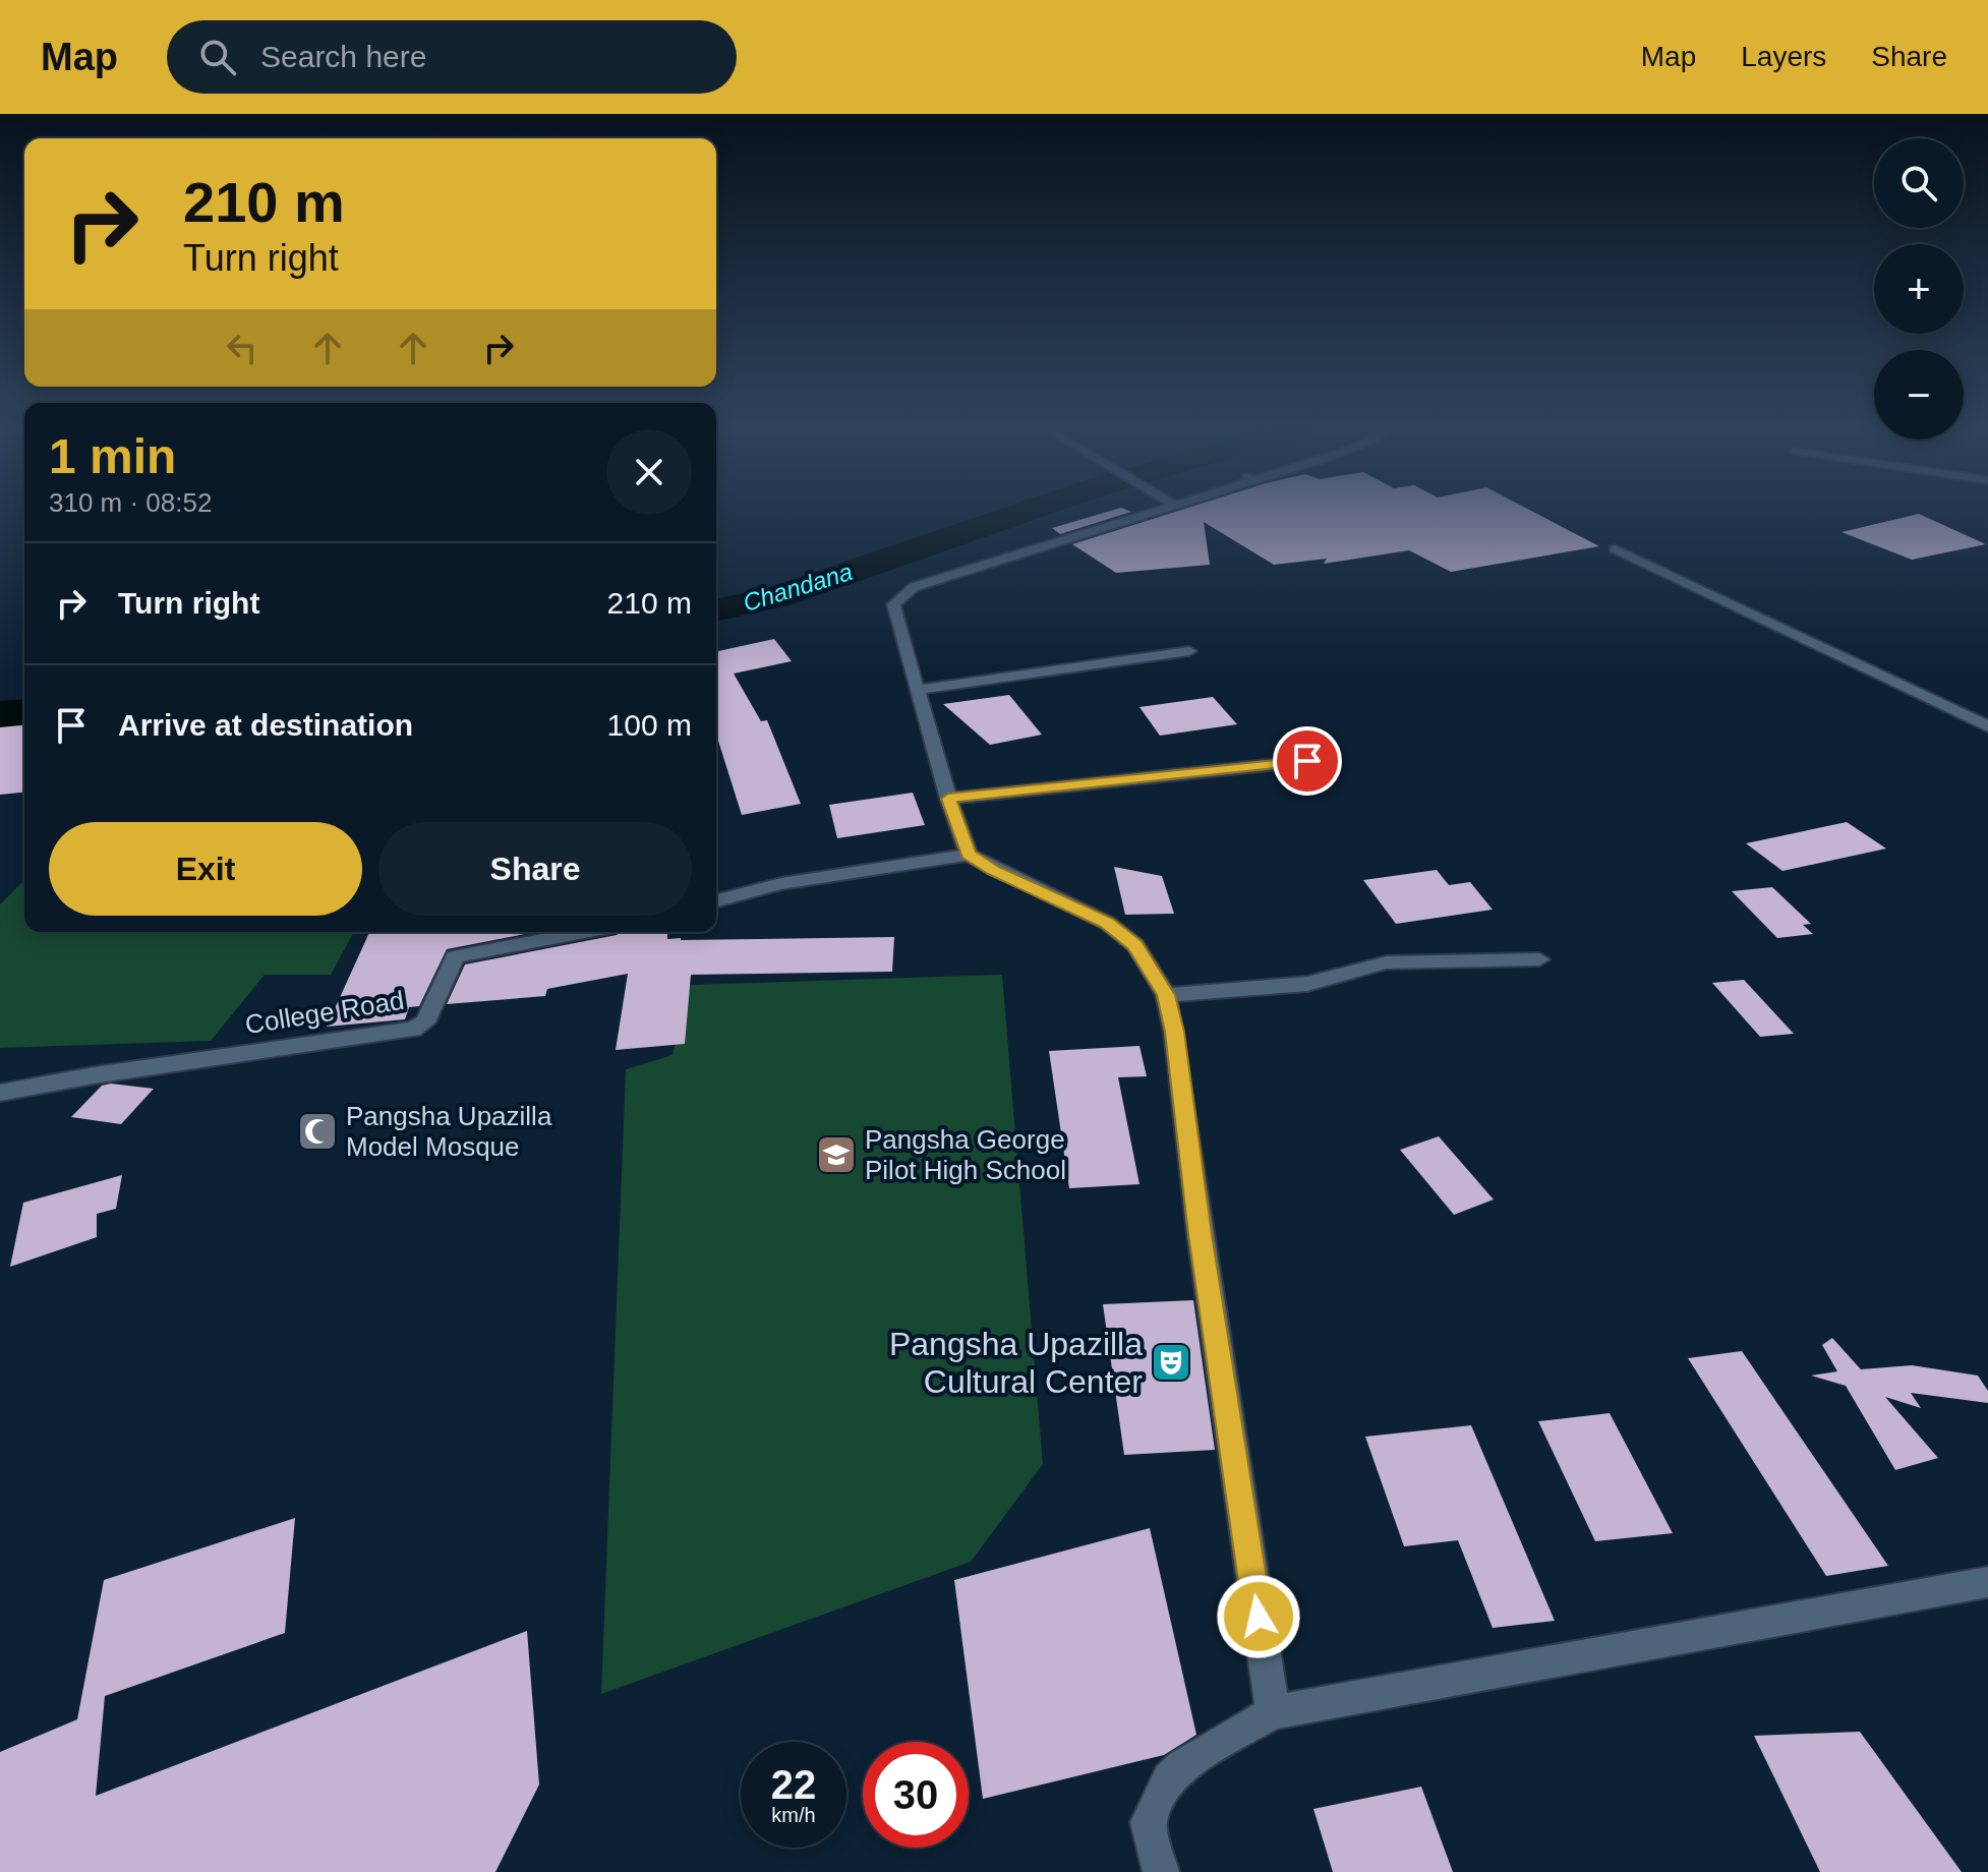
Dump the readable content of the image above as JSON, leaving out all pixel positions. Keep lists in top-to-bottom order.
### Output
{
  "streets": {
    "street": ["College Road"]
  },
  "water": ["Chandana"],
  "places": {
    "mosque": ["Pangsha Upazilla Model Mosque"],
    "school or university": ["Pangsha George Pilot High School"],
    "theatre": ["Pangsha Upazilla Cultural Center"]
  },
  "page": {
    "header": "Map",
    "search": "Search here",
    "nav": ["Map", "Layers", "Share"],
    "map_buttons": ["+", "−"],
    "turn": ["210 m", "Turn right"],
    "heading": ["1 min", "310 m · 08:52"],
    "list": [
      {
        "name": "Turn right",
        "value": "210 m"
      },
      {
        "name": "Arrive at destination",
        "value": "100 m"
      }
    ],
    "buttons": ["Exit", "Share"],
    "speed": "22 km/h",
    "limit": "30"
  }
}
